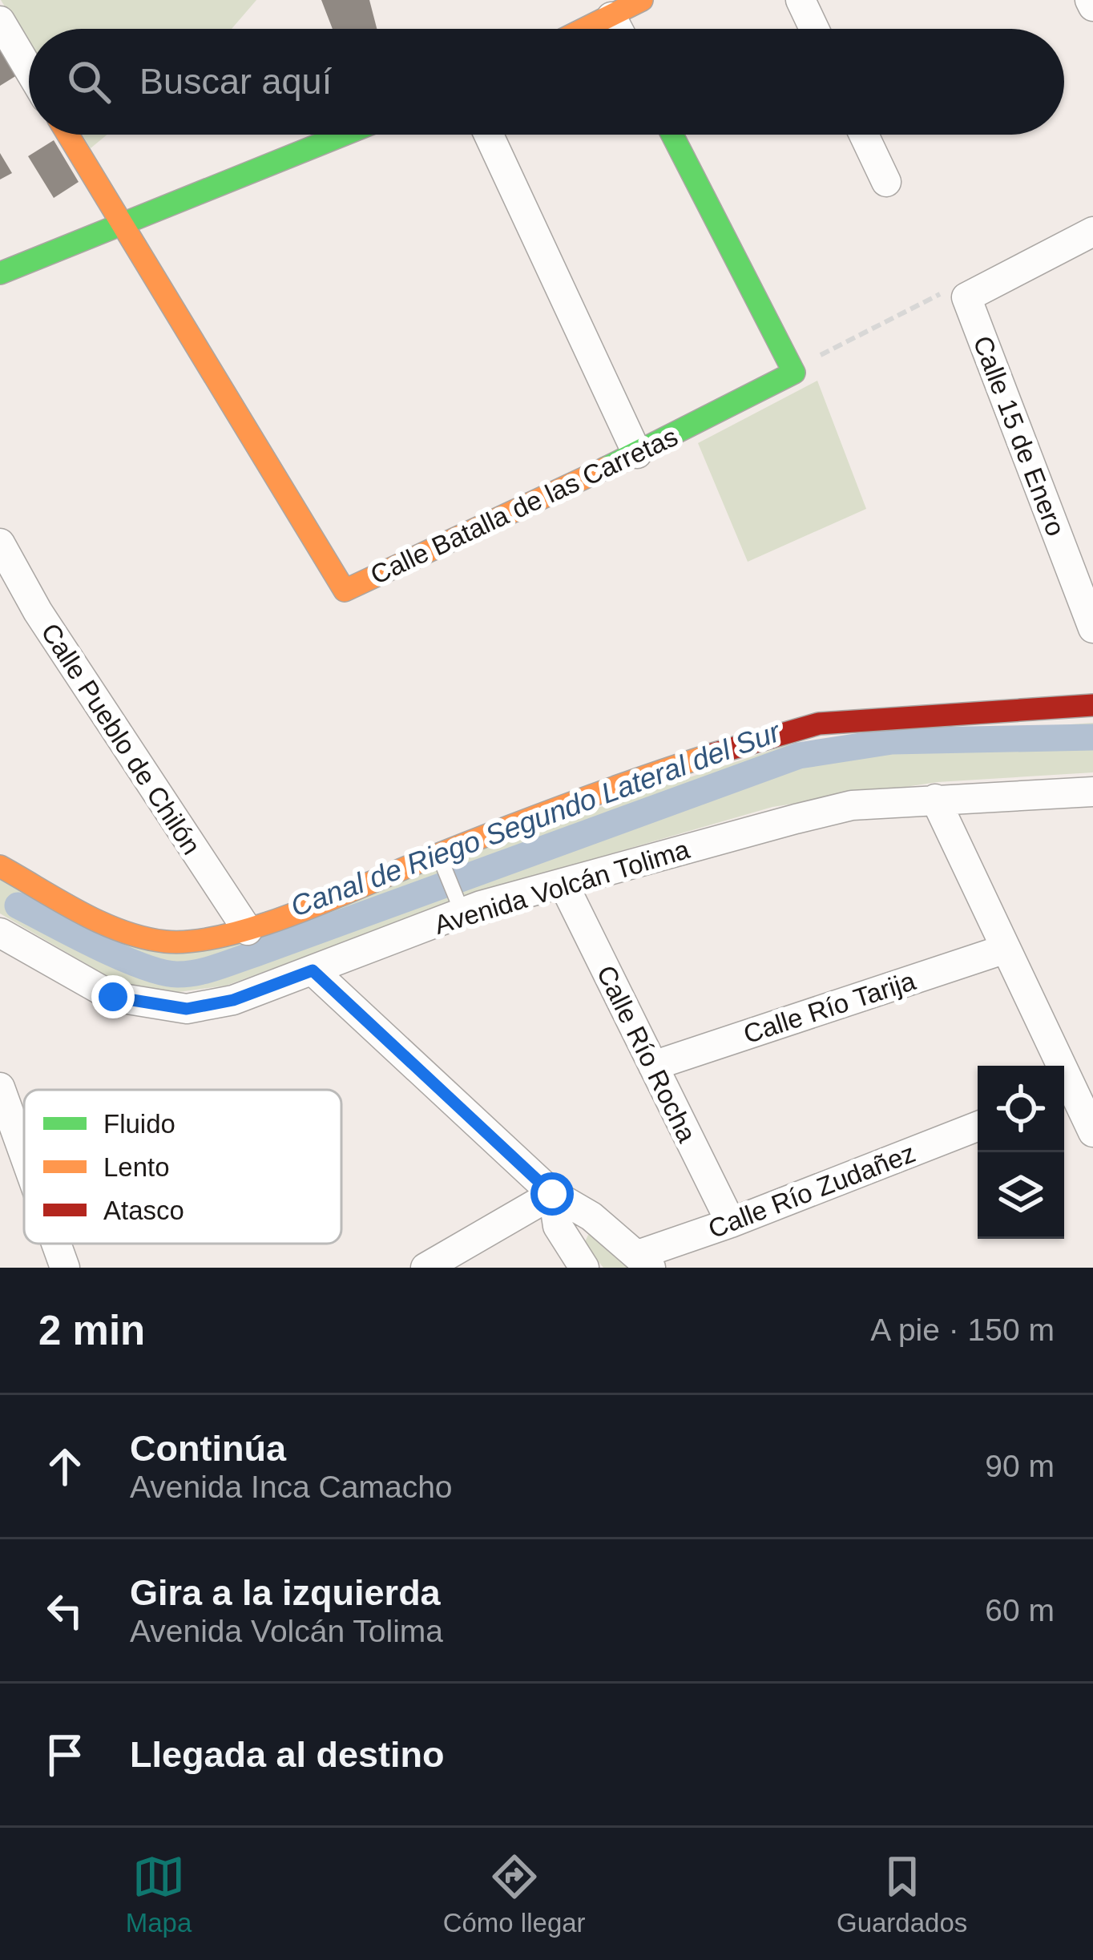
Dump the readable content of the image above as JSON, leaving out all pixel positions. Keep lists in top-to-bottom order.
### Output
{
  "streets": {
    "street": [
      "Calle 15 de Enero",
      "Calle Batalla de las Carretas",
      "Calle Pueblo de Chilón",
      "Avenida Volcán Tolima",
      "Calle Río Tarija",
      "Calle Río Rocha",
      "Calle Río Zudañez"
    ]
  },
  "crossings": [
    ["Avenida Volcán Tolima", "Calle Río Rocha"],
    ["Calle Río Tarija", "Calle Río Rocha"],
    ["Calle Río Rocha", "Calle Río Zudañez"]
  ],
  "water": ["Canal de Riego Segundo Lateral del Sur"],
  "legend": ["Fluido", "Lento", "Atasco"],
  "page": {
    "search": "Buscar aquí",
    "heading": ["2 min", "A pie · 150 m"],
    "list": [
      ["Continúa", "Avenida Inca Camacho", "90 m"],
      ["Gira a la izquierda", "Avenida Volcán Tolima", "60 m"],
      "Llegada al destino"
    ],
    "nav": ["Mapa", "Cómo llegar", "Guardados"]
  }
}
